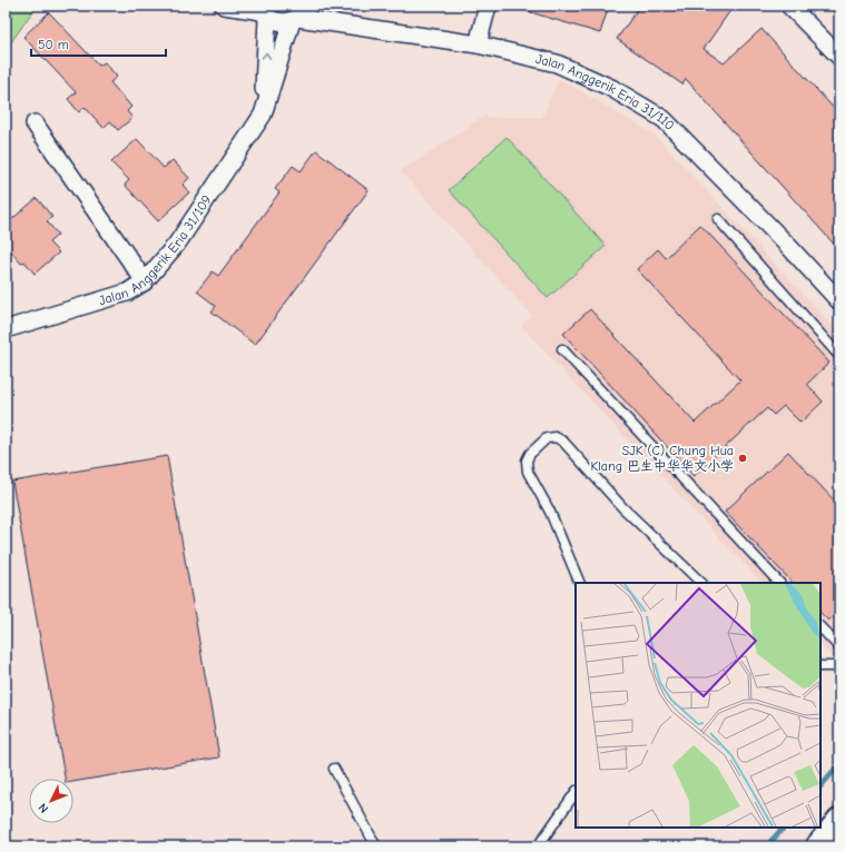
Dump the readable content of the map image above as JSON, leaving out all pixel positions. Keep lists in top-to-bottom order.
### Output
{
  "streets": {
    "street": ["Jalan Anggerik Eria 31/110", "Jalan Anggerik Eria 31/109"]
  },
  "crossings": [
    ["Jalan Anggerik Eria 31/110", "Jalan Anggerik Eria 31/109"]
  ],
  "places": ["SJK (C) Chung Hua Klang 巴生中华华文小学"],
  "scale_bar": "50 m",
  "north": "bottom left"
}
